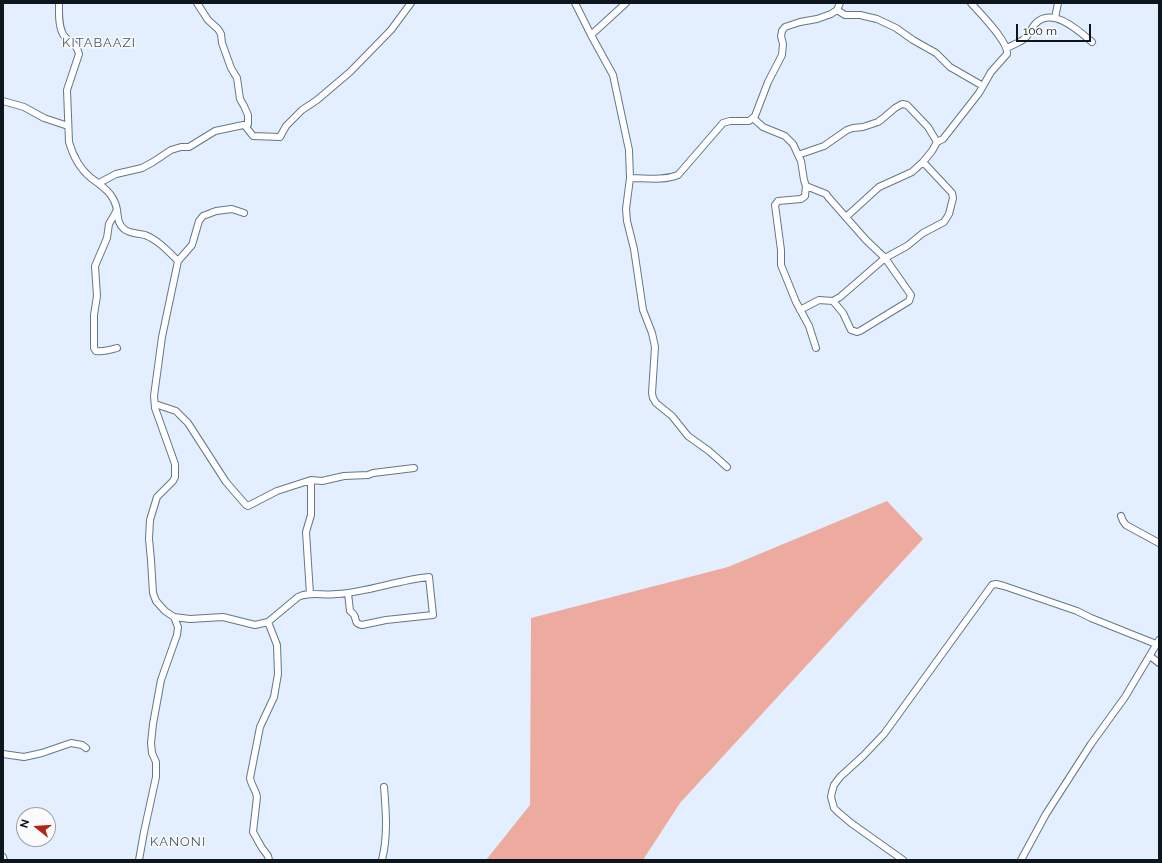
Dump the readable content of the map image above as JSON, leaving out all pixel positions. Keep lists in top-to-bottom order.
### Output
{
  "districts": ["KITABAAZI", "KANONI"],
  "scale_bar": "100 m",
  "north": "left"
}
